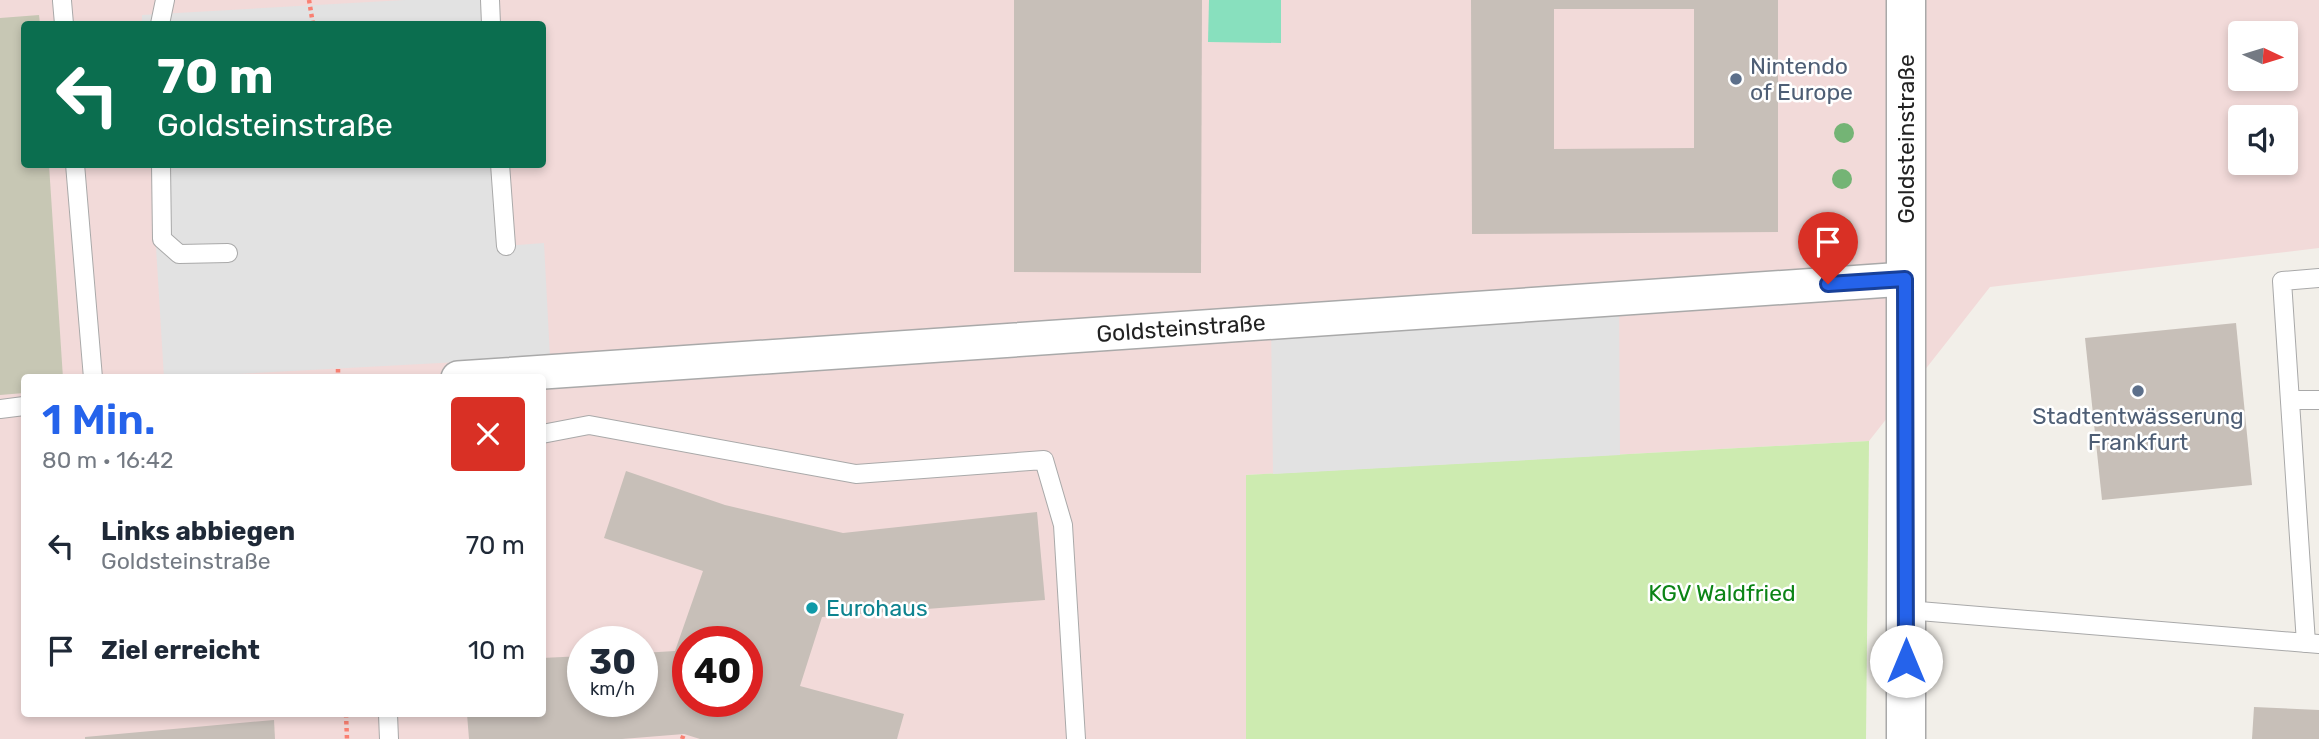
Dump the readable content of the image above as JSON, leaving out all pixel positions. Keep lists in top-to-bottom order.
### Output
{
  "streets": {
    "street": ["Goldsteinstraße"]
  },
  "parks": ["KGV Waldfried"],
  "places": ["Nintendo of Europe", "Stadtentwässerung Frankfurt", "Eurohaus"],
  "north": "right",
  "page": {
    "turn": ["70 m", "Goldsteinstraße"],
    "heading": ["1 Min.", "80 m · 16:42"],
    "list": [
      {
        "name": "Links abbiegen",
        "note": "Goldsteinstraße",
        "value": "70 m"
      },
      {
        "name": "Ziel erreicht",
        "value": "10 m"
      }
    ],
    "speed": "30 km/h",
    "limit": "40"
  }
}
